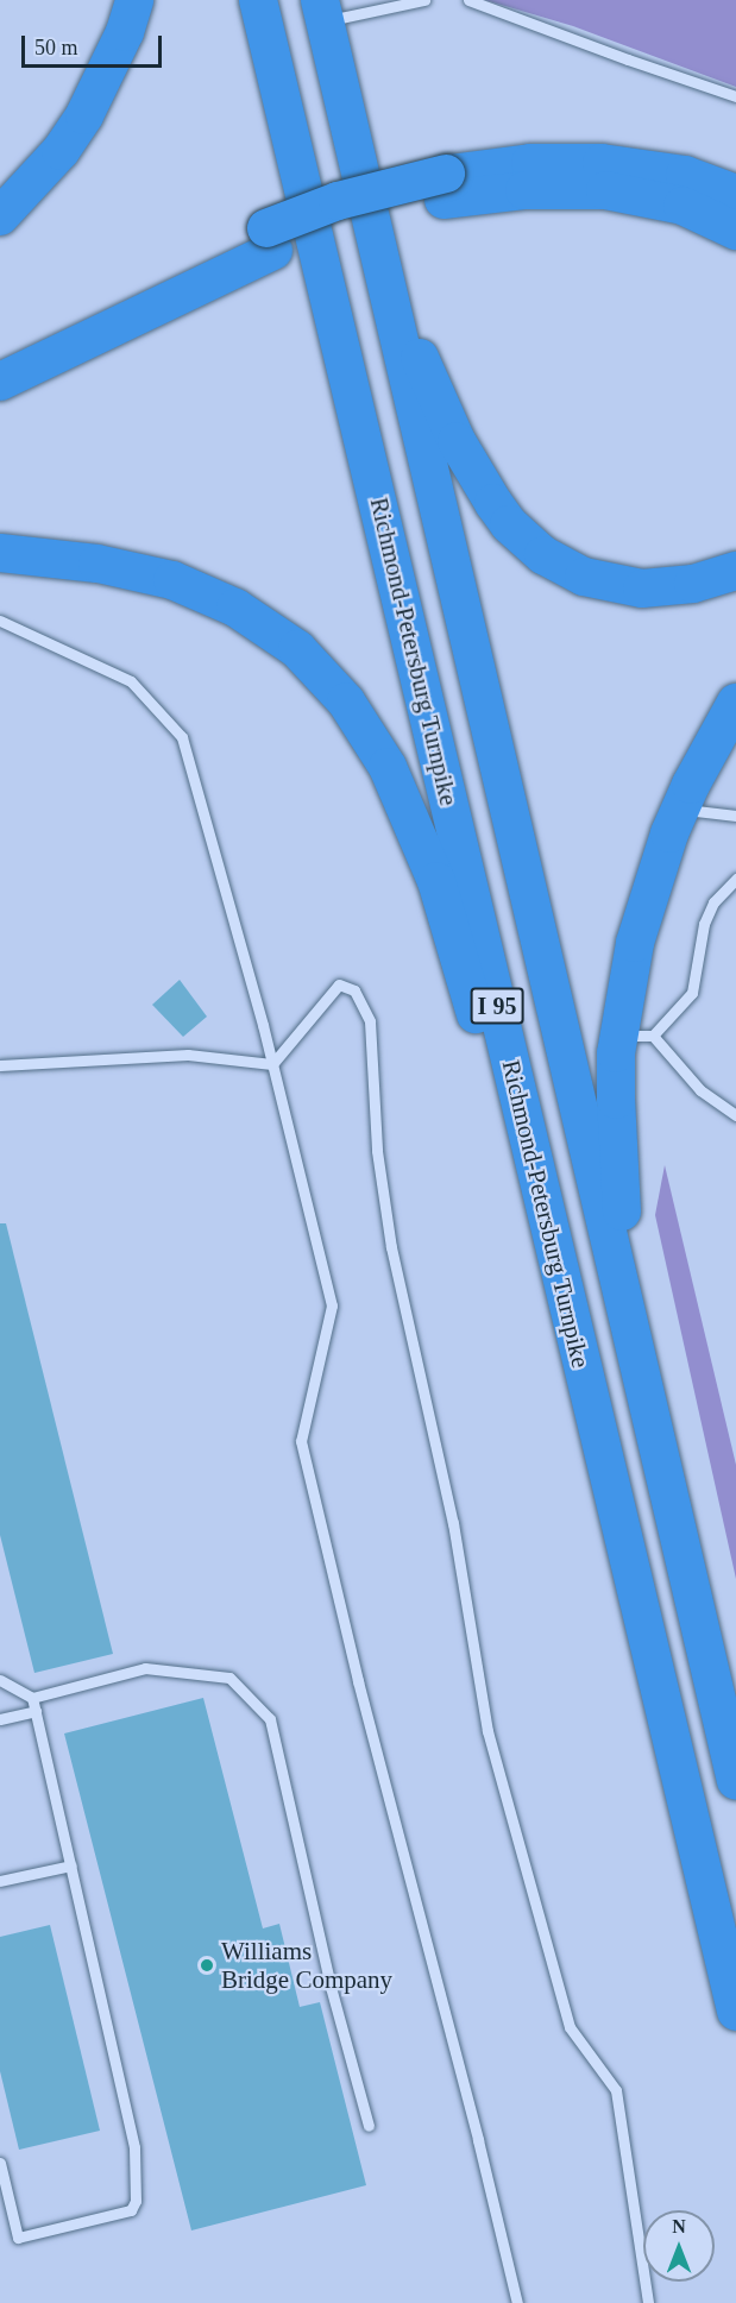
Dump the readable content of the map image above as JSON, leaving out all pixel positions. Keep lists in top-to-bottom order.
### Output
{
  "streets": {
    "highway": ["Richmond-Petersburg Turnpike", "I 95"]
  },
  "places": ["Williams Bridge Company"],
  "scale_bar": "50 m",
  "north": "top"
}
